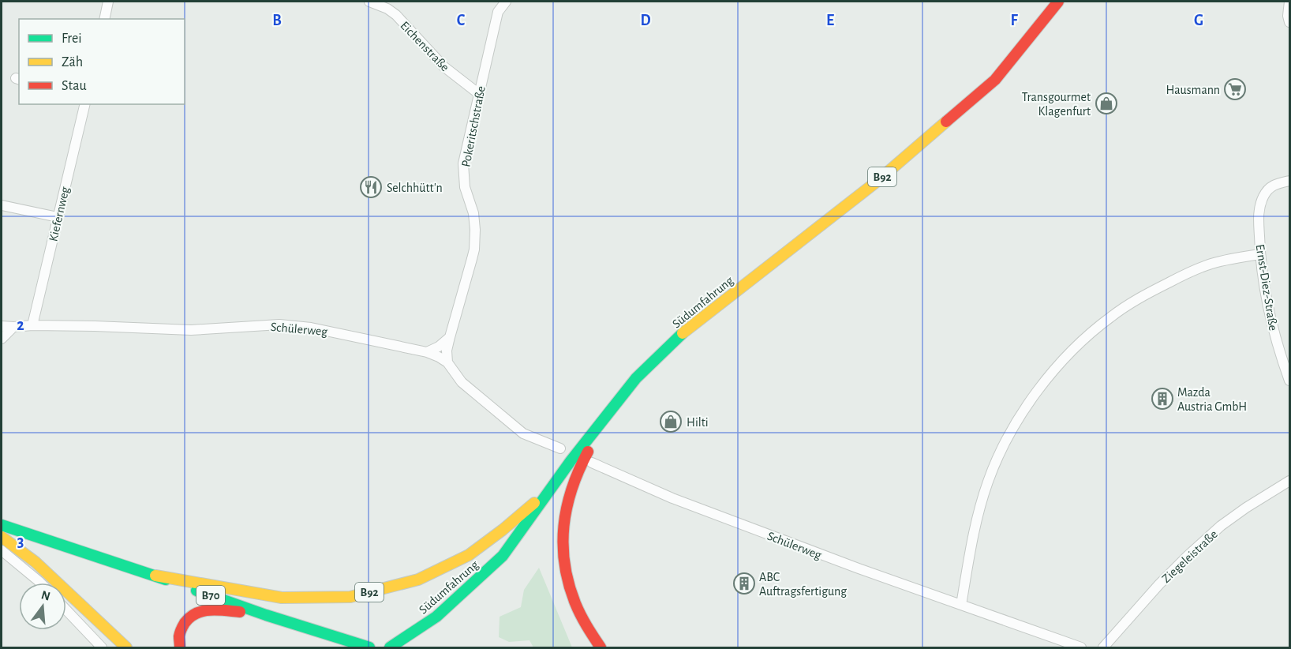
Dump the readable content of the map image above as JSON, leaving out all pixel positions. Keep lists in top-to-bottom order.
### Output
{
  "streets": {
    "main road": ["B92", "Südumfahrung", "B70"],
    "street": [
      "Eichenstraße",
      "Pokeritschstraße",
      "Kiefernweg",
      "Ernst-Diez-Straße",
      "Schülerweg",
      "Ziegeleistraße"
    ]
  },
  "crossings": [
    ["Eichenstraße", "Pokeritschstraße"],
    ["Pokeritschstraße", "Schülerweg"],
    ["B92", "Südumfahrung"],
    ["B92", "B70"],
    ["Kiefernweg", "Schülerweg"]
  ],
  "places": {
    "supermarket": ["Hausmann"],
    "shop": ["Transgourmet Klagenfurt", "Hilti"],
    "restaurant": ["Selchhütt'n"],
    "building": ["Mazda Austria GmbH", "ABC Auftragsfertigung"]
  },
  "legend": ["Frei", "Zäh", "Stau"],
  "north": "top",
  "grid": {
    "columns": [
      "B",
      "C",
      "D",
      "E",
      "F",
      "G"
    ],
    "rows": ["2", "3"]
  }
}
